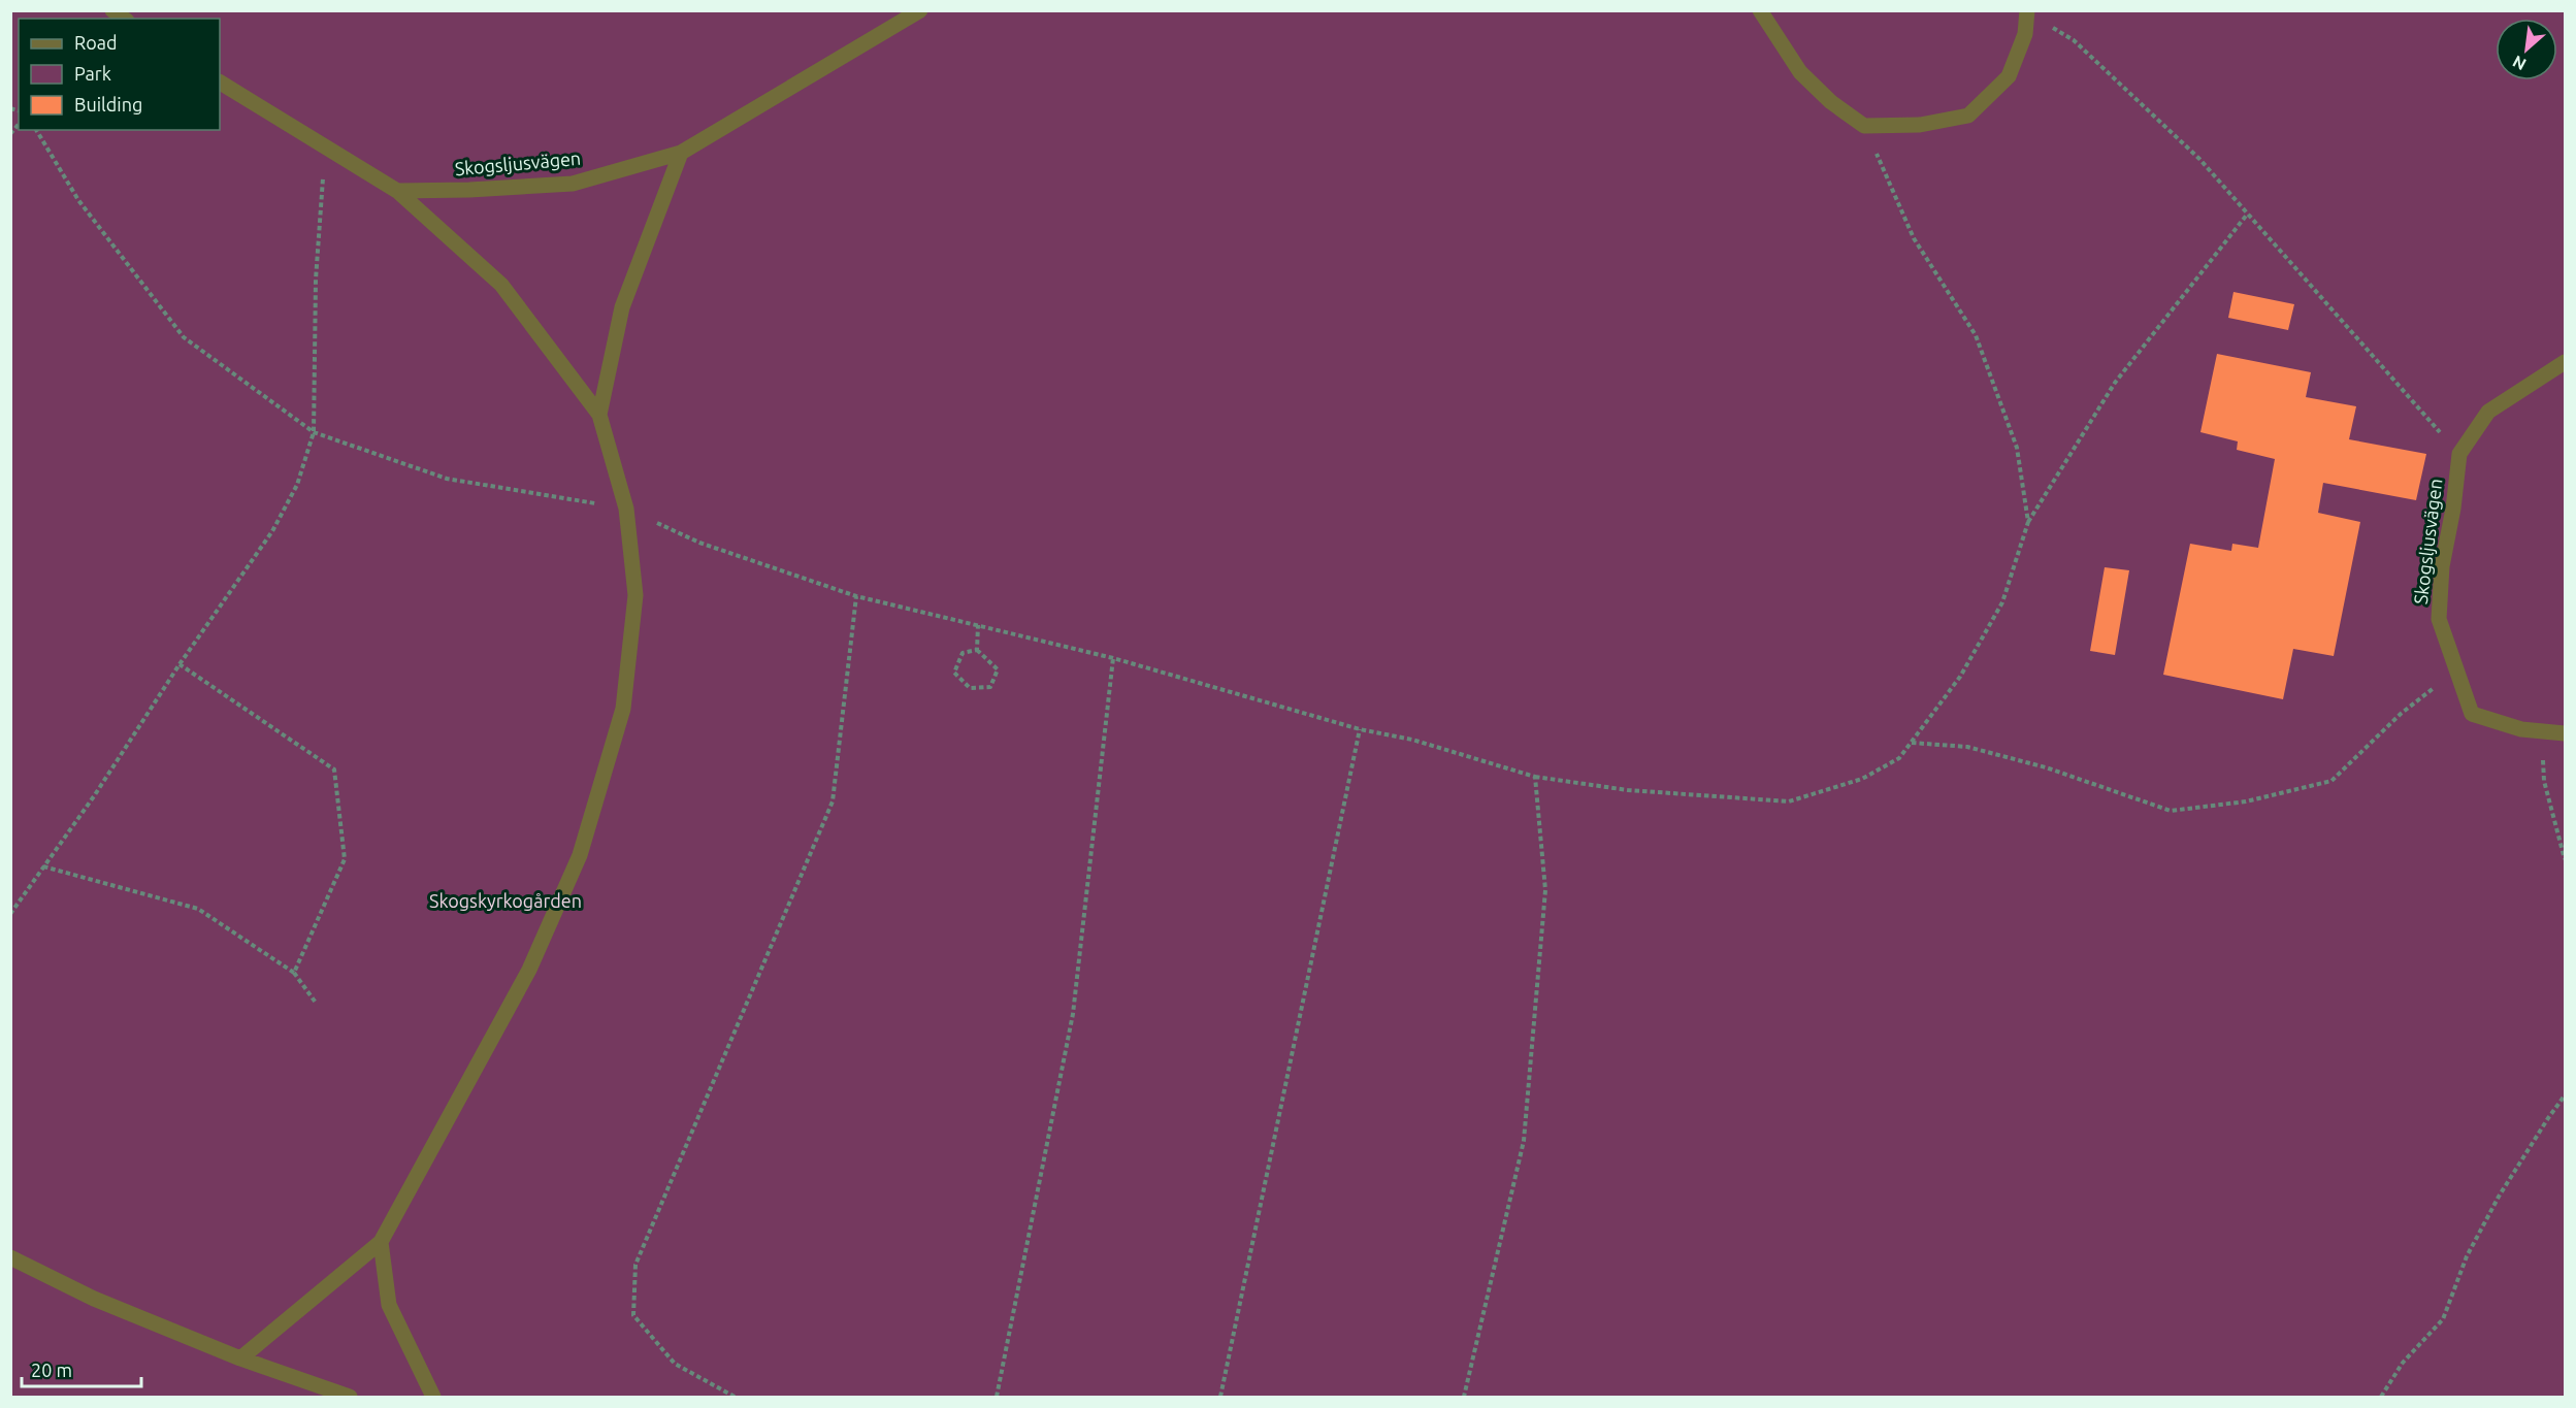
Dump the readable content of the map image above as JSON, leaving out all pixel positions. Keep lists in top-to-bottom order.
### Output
{
  "streets": {
    "street": ["Skogsljusvägen"]
  },
  "parks": ["Skogskyrkogården"],
  "legend": ["Road", "Park", "Building"],
  "scale_bar": "20 m",
  "north": "bottom left"
}
